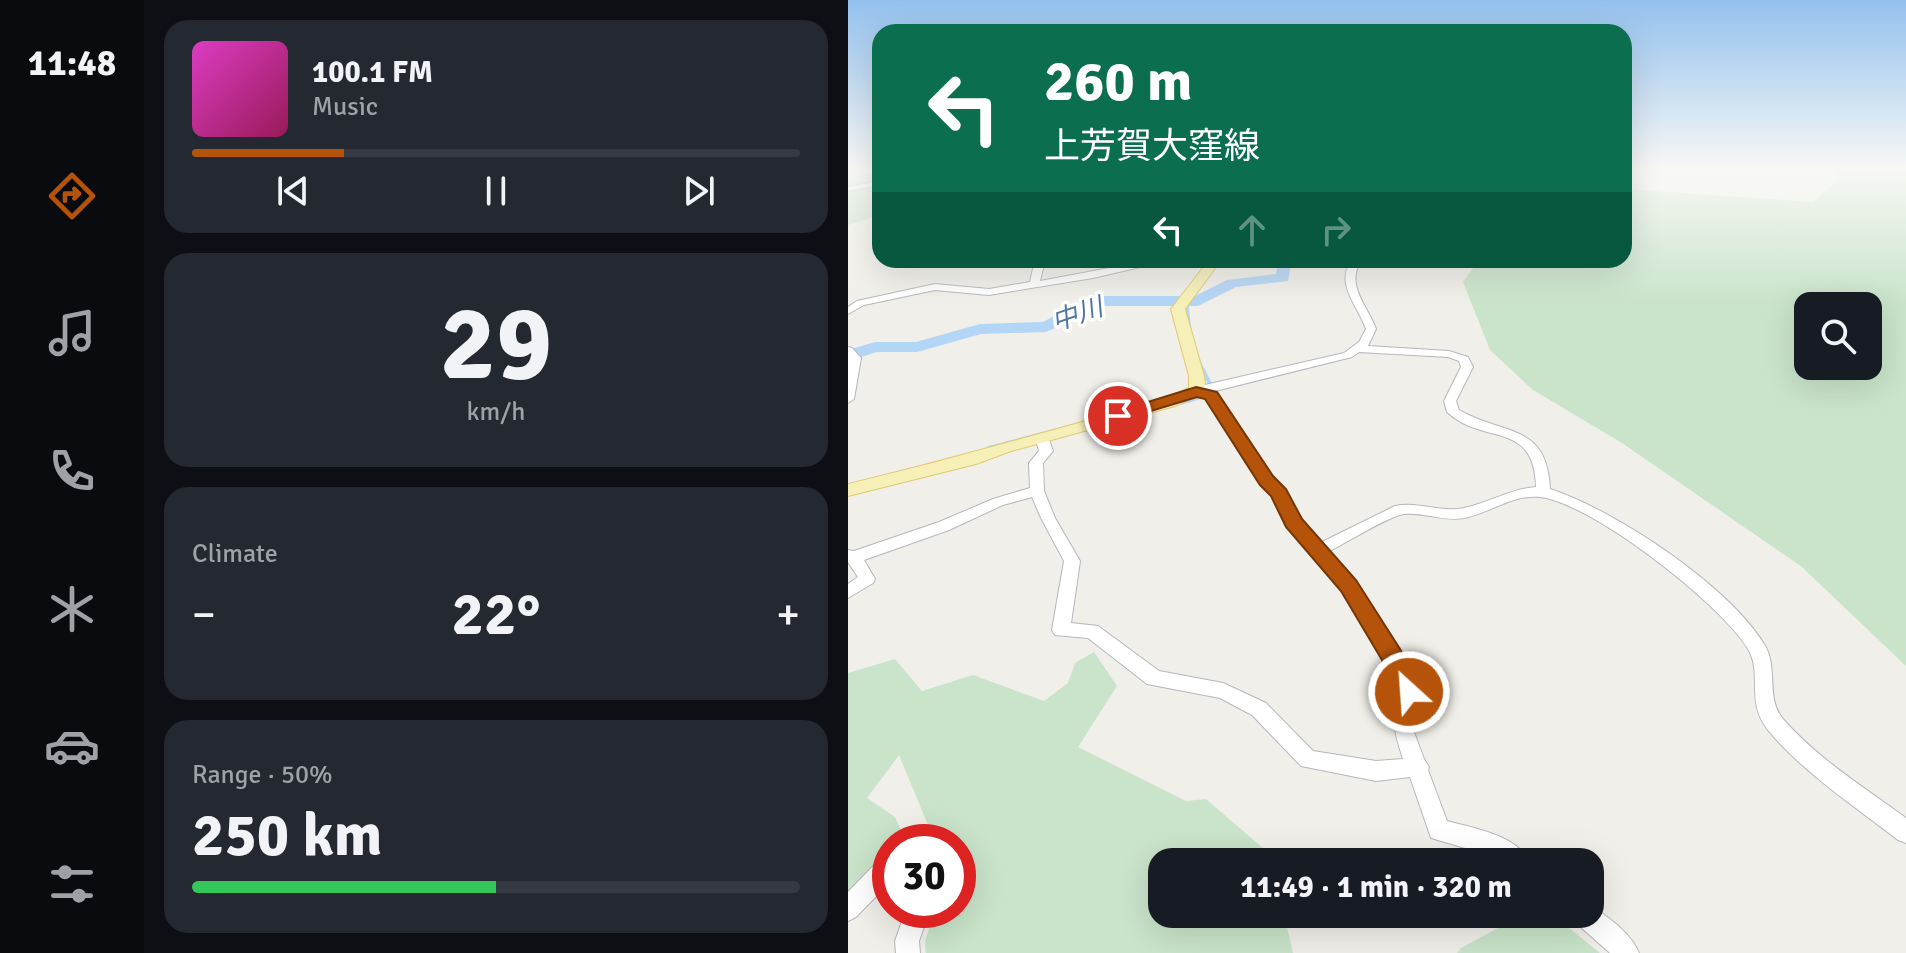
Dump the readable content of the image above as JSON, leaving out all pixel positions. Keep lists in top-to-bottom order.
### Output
{
  "water": ["中川"],
  "page": {
    "tabs": "11:48",
    "turn": ["260 m", "上芳賀大窪線"],
    "song": ["100.1 FM", "Music"],
    "tile": [
      ["29", "km/h"],
      "Climate",
      ["Range · 50%", "250 km"]
    ],
    "heat": ["−", "22°", "+"],
    "limit": "30",
    "trip": "11:49 · 1 min · 320 m"
  }
}
